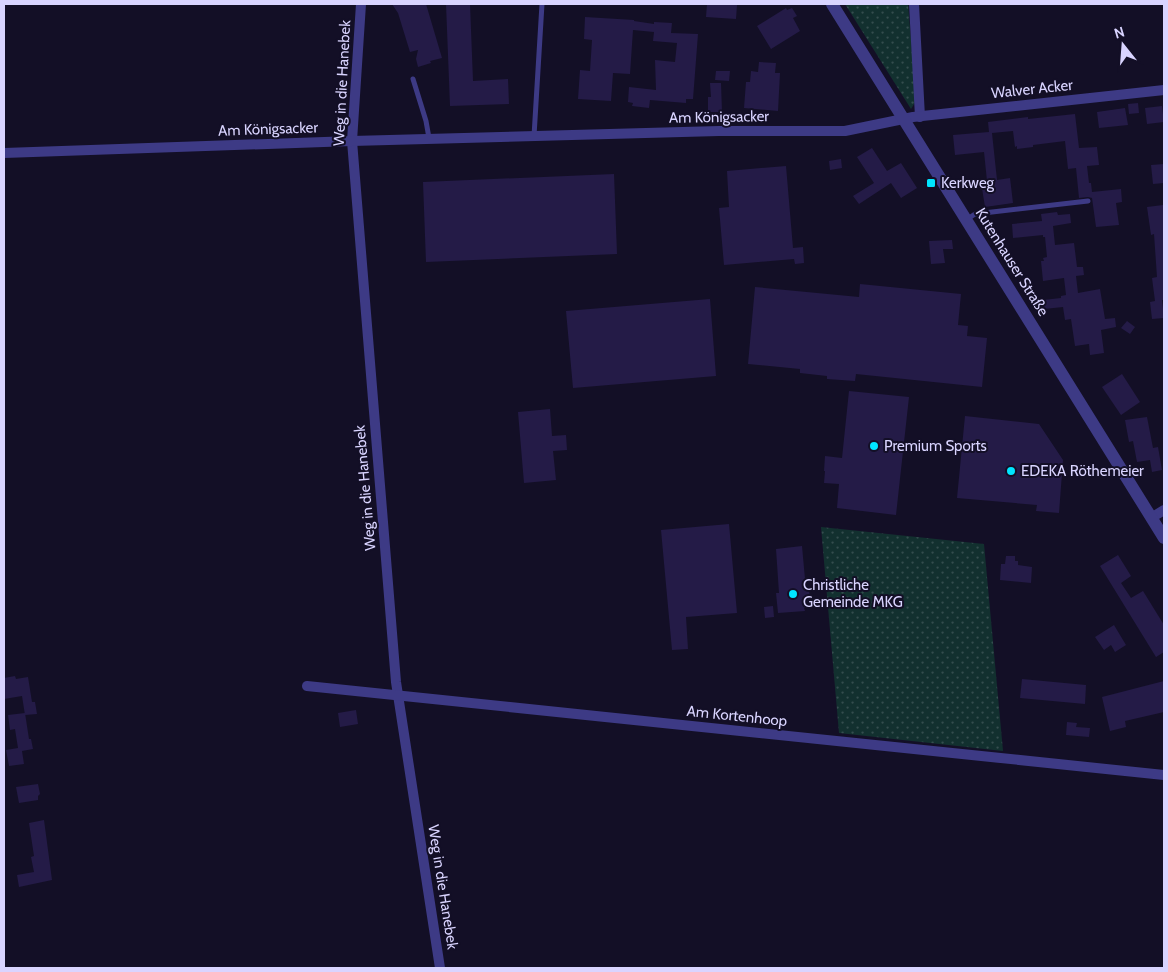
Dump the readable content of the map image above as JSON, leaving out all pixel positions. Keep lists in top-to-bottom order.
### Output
{
  "streets": {
    "street": [
      "Weg in die Hanebek",
      "Walver Acker",
      "Am Königsacker",
      "Kutenhauser Straße",
      "Am Kortenhoop"
    ]
  },
  "crossings": [
    ["Weg in die Hanebek", "Am Königsacker"],
    ["Weg in die Hanebek", "Am Kortenhoop"],
    ["Walver Acker", "Am Königsacker"],
    ["Walver Acker", "Kutenhauser Straße"],
    ["Am Königsacker", "Kutenhauser Straße"]
  ],
  "places": {
    "transit": ["Kerkweg"],
    "other": ["Premium Sports", "EDEKA Röthemeier", "Christliche Gemeinde MKG"]
  },
  "north": "top"
}
